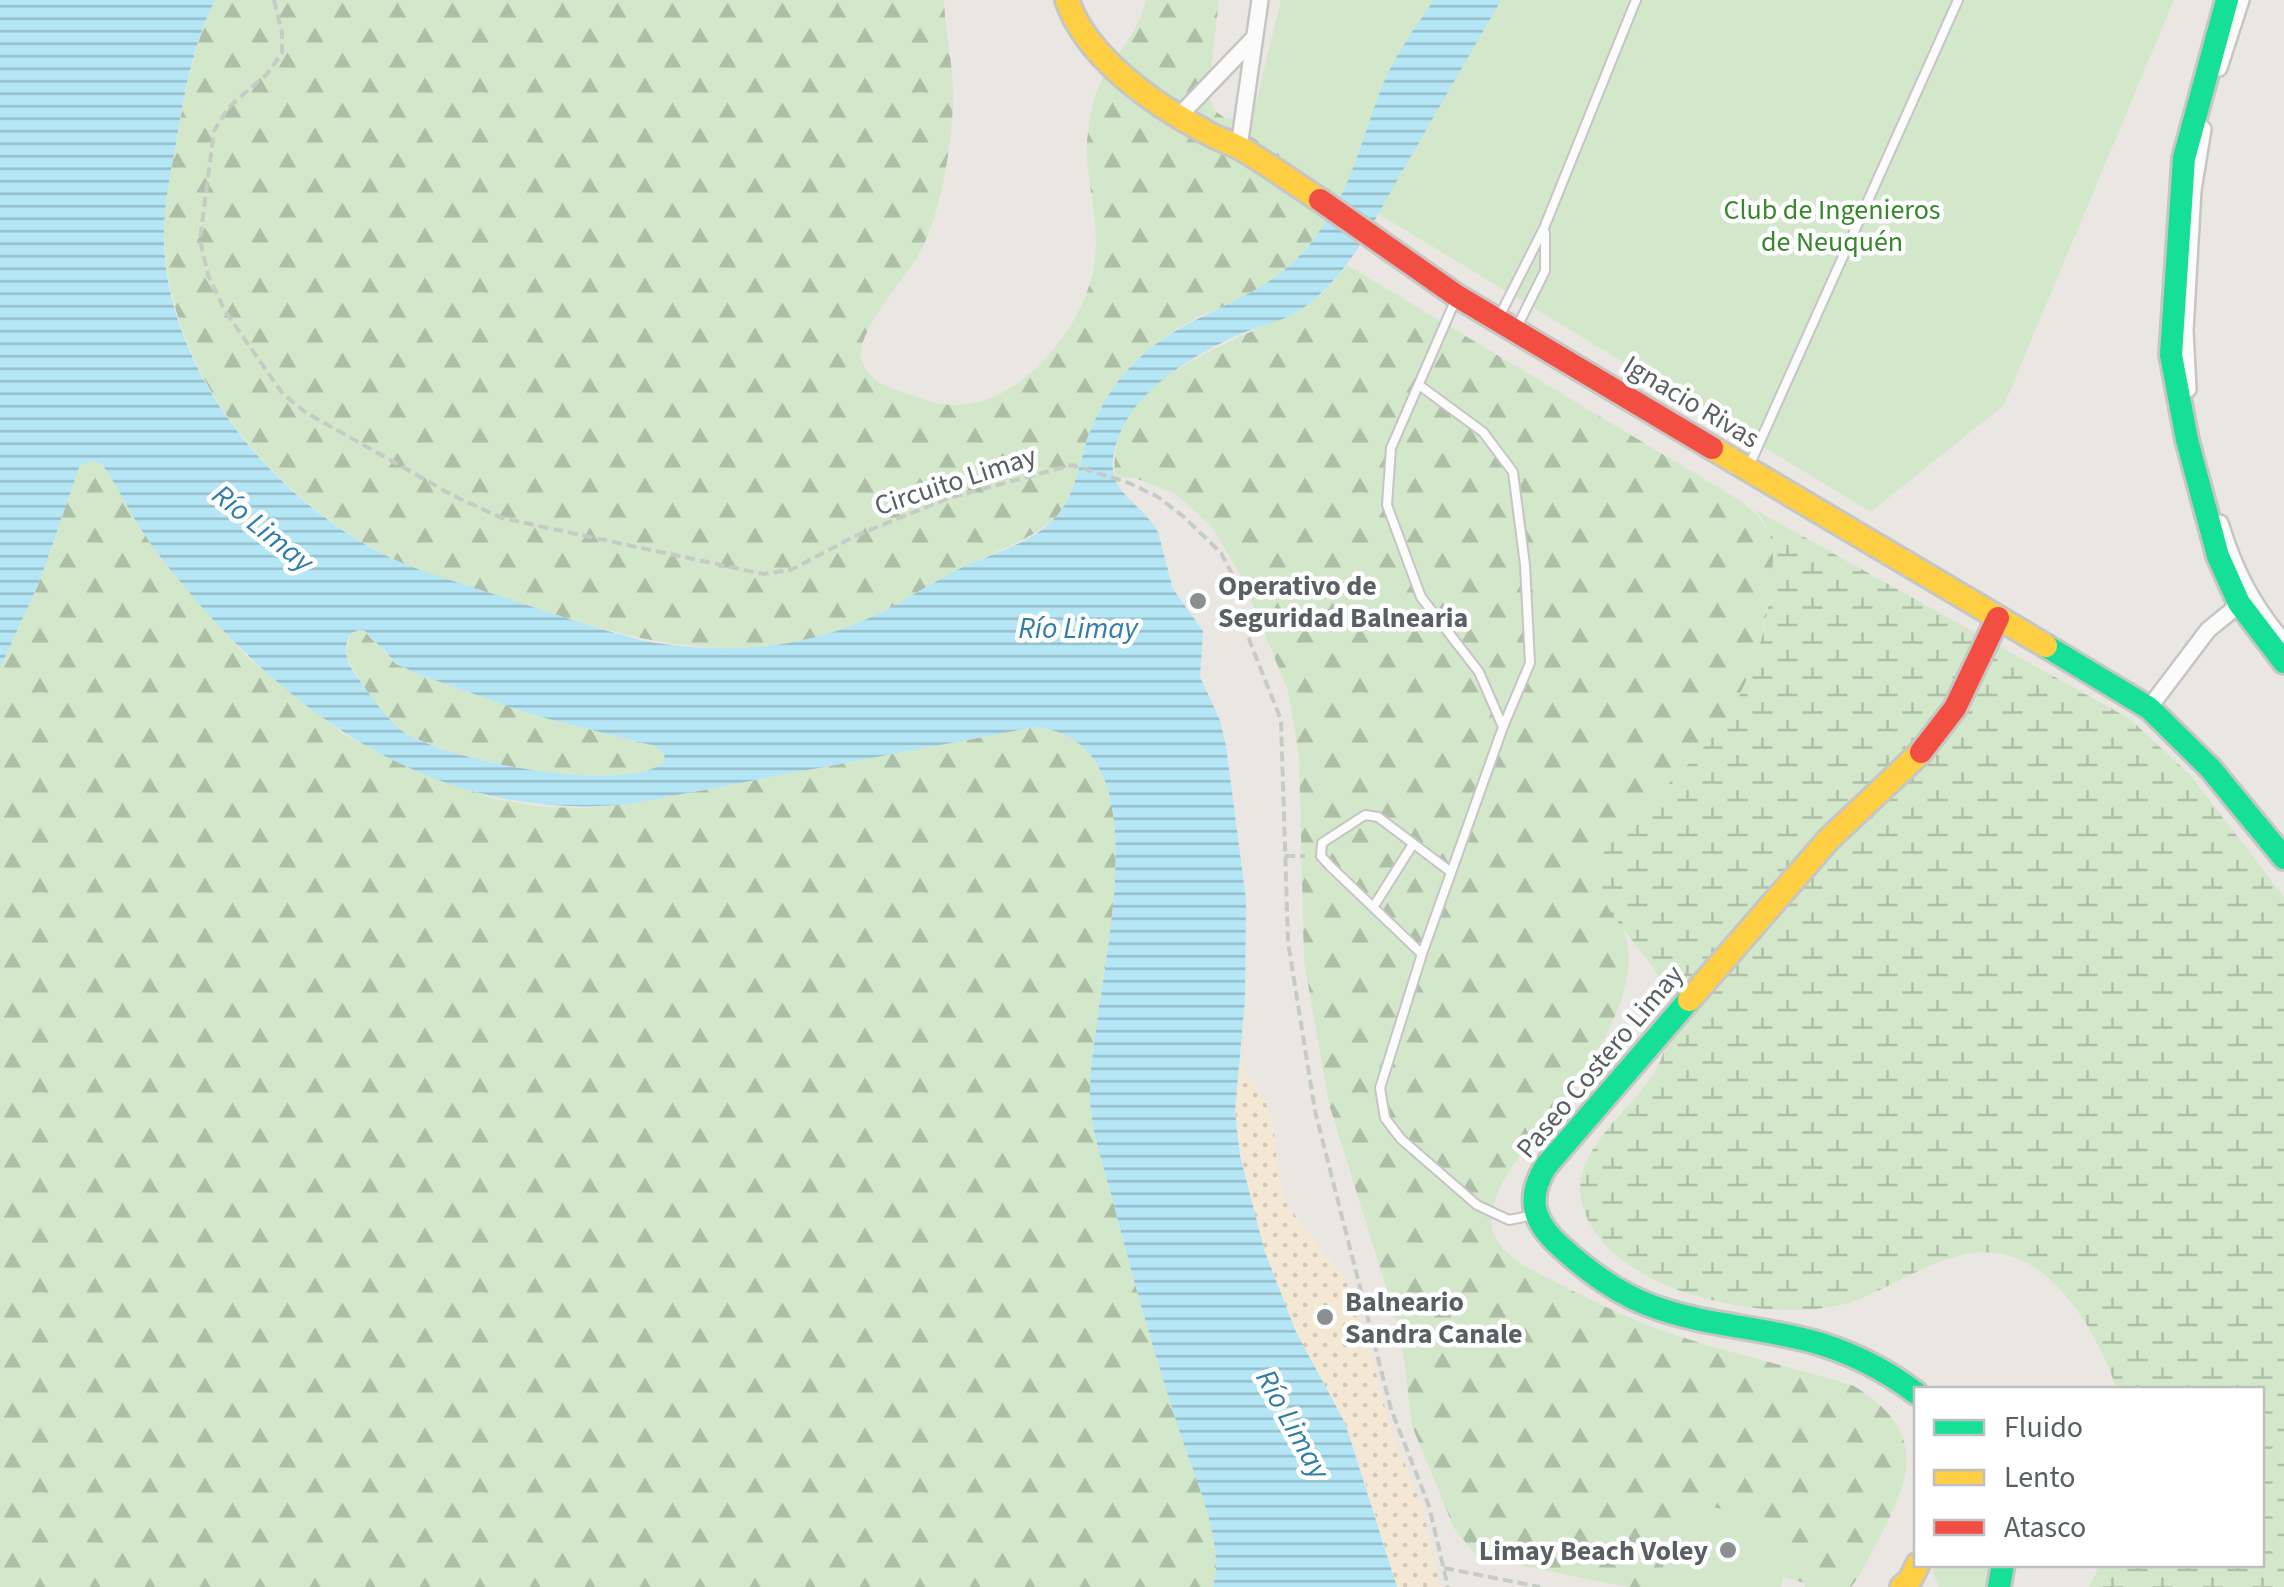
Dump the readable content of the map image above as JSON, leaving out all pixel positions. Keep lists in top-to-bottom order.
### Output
{
  "streets": {
    "street": ["Ignacio Rivas", "Paseo Costero Limay"],
    "path": ["Circuito Limay"]
  },
  "crossings": [
    ["Ignacio Rivas", "Paseo Costero Limay"]
  ],
  "water": ["Río Limay"],
  "parks": ["Club de Ingenieros de Neuquén"],
  "places": ["Operativo de Seguridad Balnearia", "Balneario Sandra Canale", "Limay Beach Voley"],
  "legend": ["Fluido", "Lento", "Atasco"]
}
